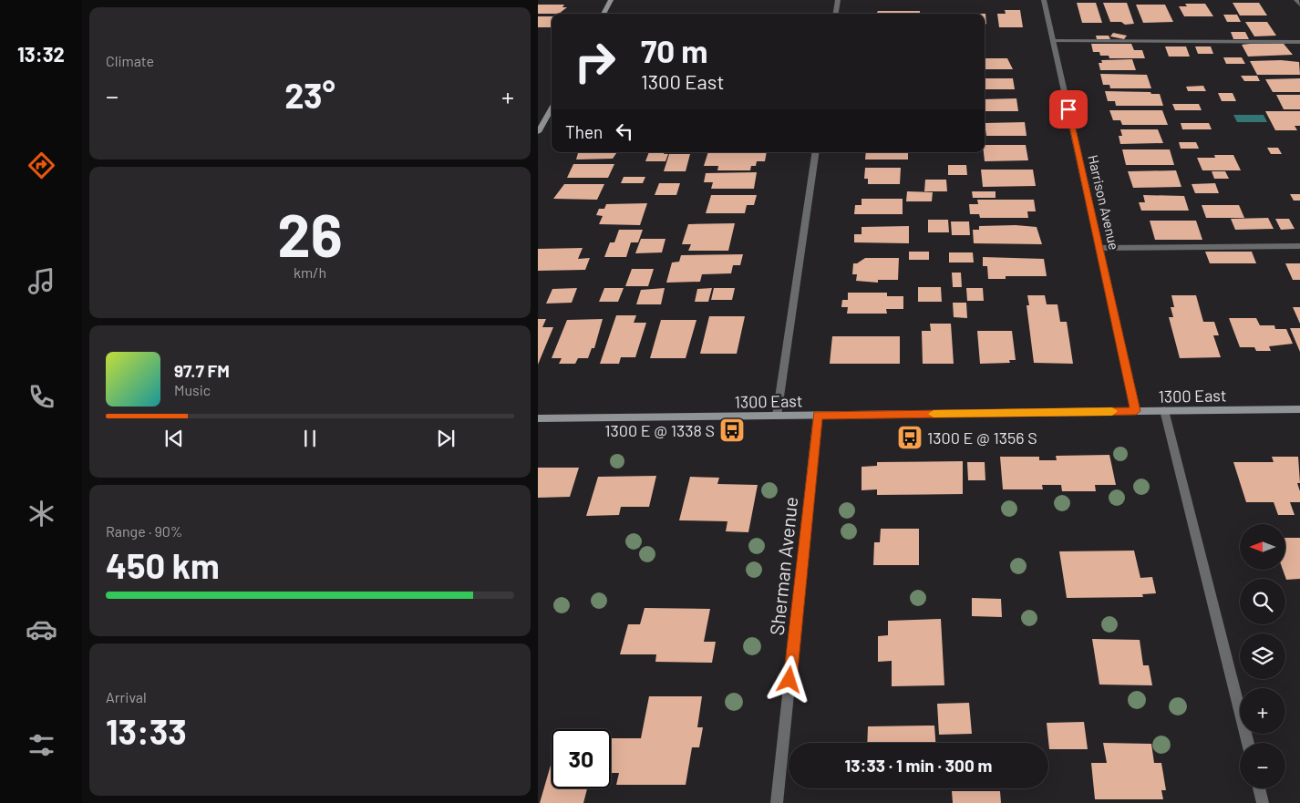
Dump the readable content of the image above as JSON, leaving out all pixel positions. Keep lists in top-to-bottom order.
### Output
{
  "streets": {
    "main road": ["1300 East"],
    "street": ["Harrison Avenue", "Sherman Avenue"]
  },
  "crossings": [
    ["Harrison Avenue", "1300 East"],
    ["1300 East", "Sherman Avenue"]
  ],
  "places": {
    "bus stop": ["1300 E @ 1338 S", "1300 E @ 1356 S"]
  },
  "north": "left",
  "page": {
    "tabs": "13:32",
    "tile": [
      "Climate",
      ["26", "km/h"],
      ["Range · 90%", "450 km"],
      ["Arrival", "13:33"]
    ],
    "turn": ["70 m", "1300 East"],
    "heat": ["−", "23°", "+"],
    "then": "Then",
    "song": ["97.7 FM", "Music"],
    "map_buttons": ["+", "−"],
    "limit": "30",
    "trip": "13:33 · 1 min · 300 m"
  }
}
